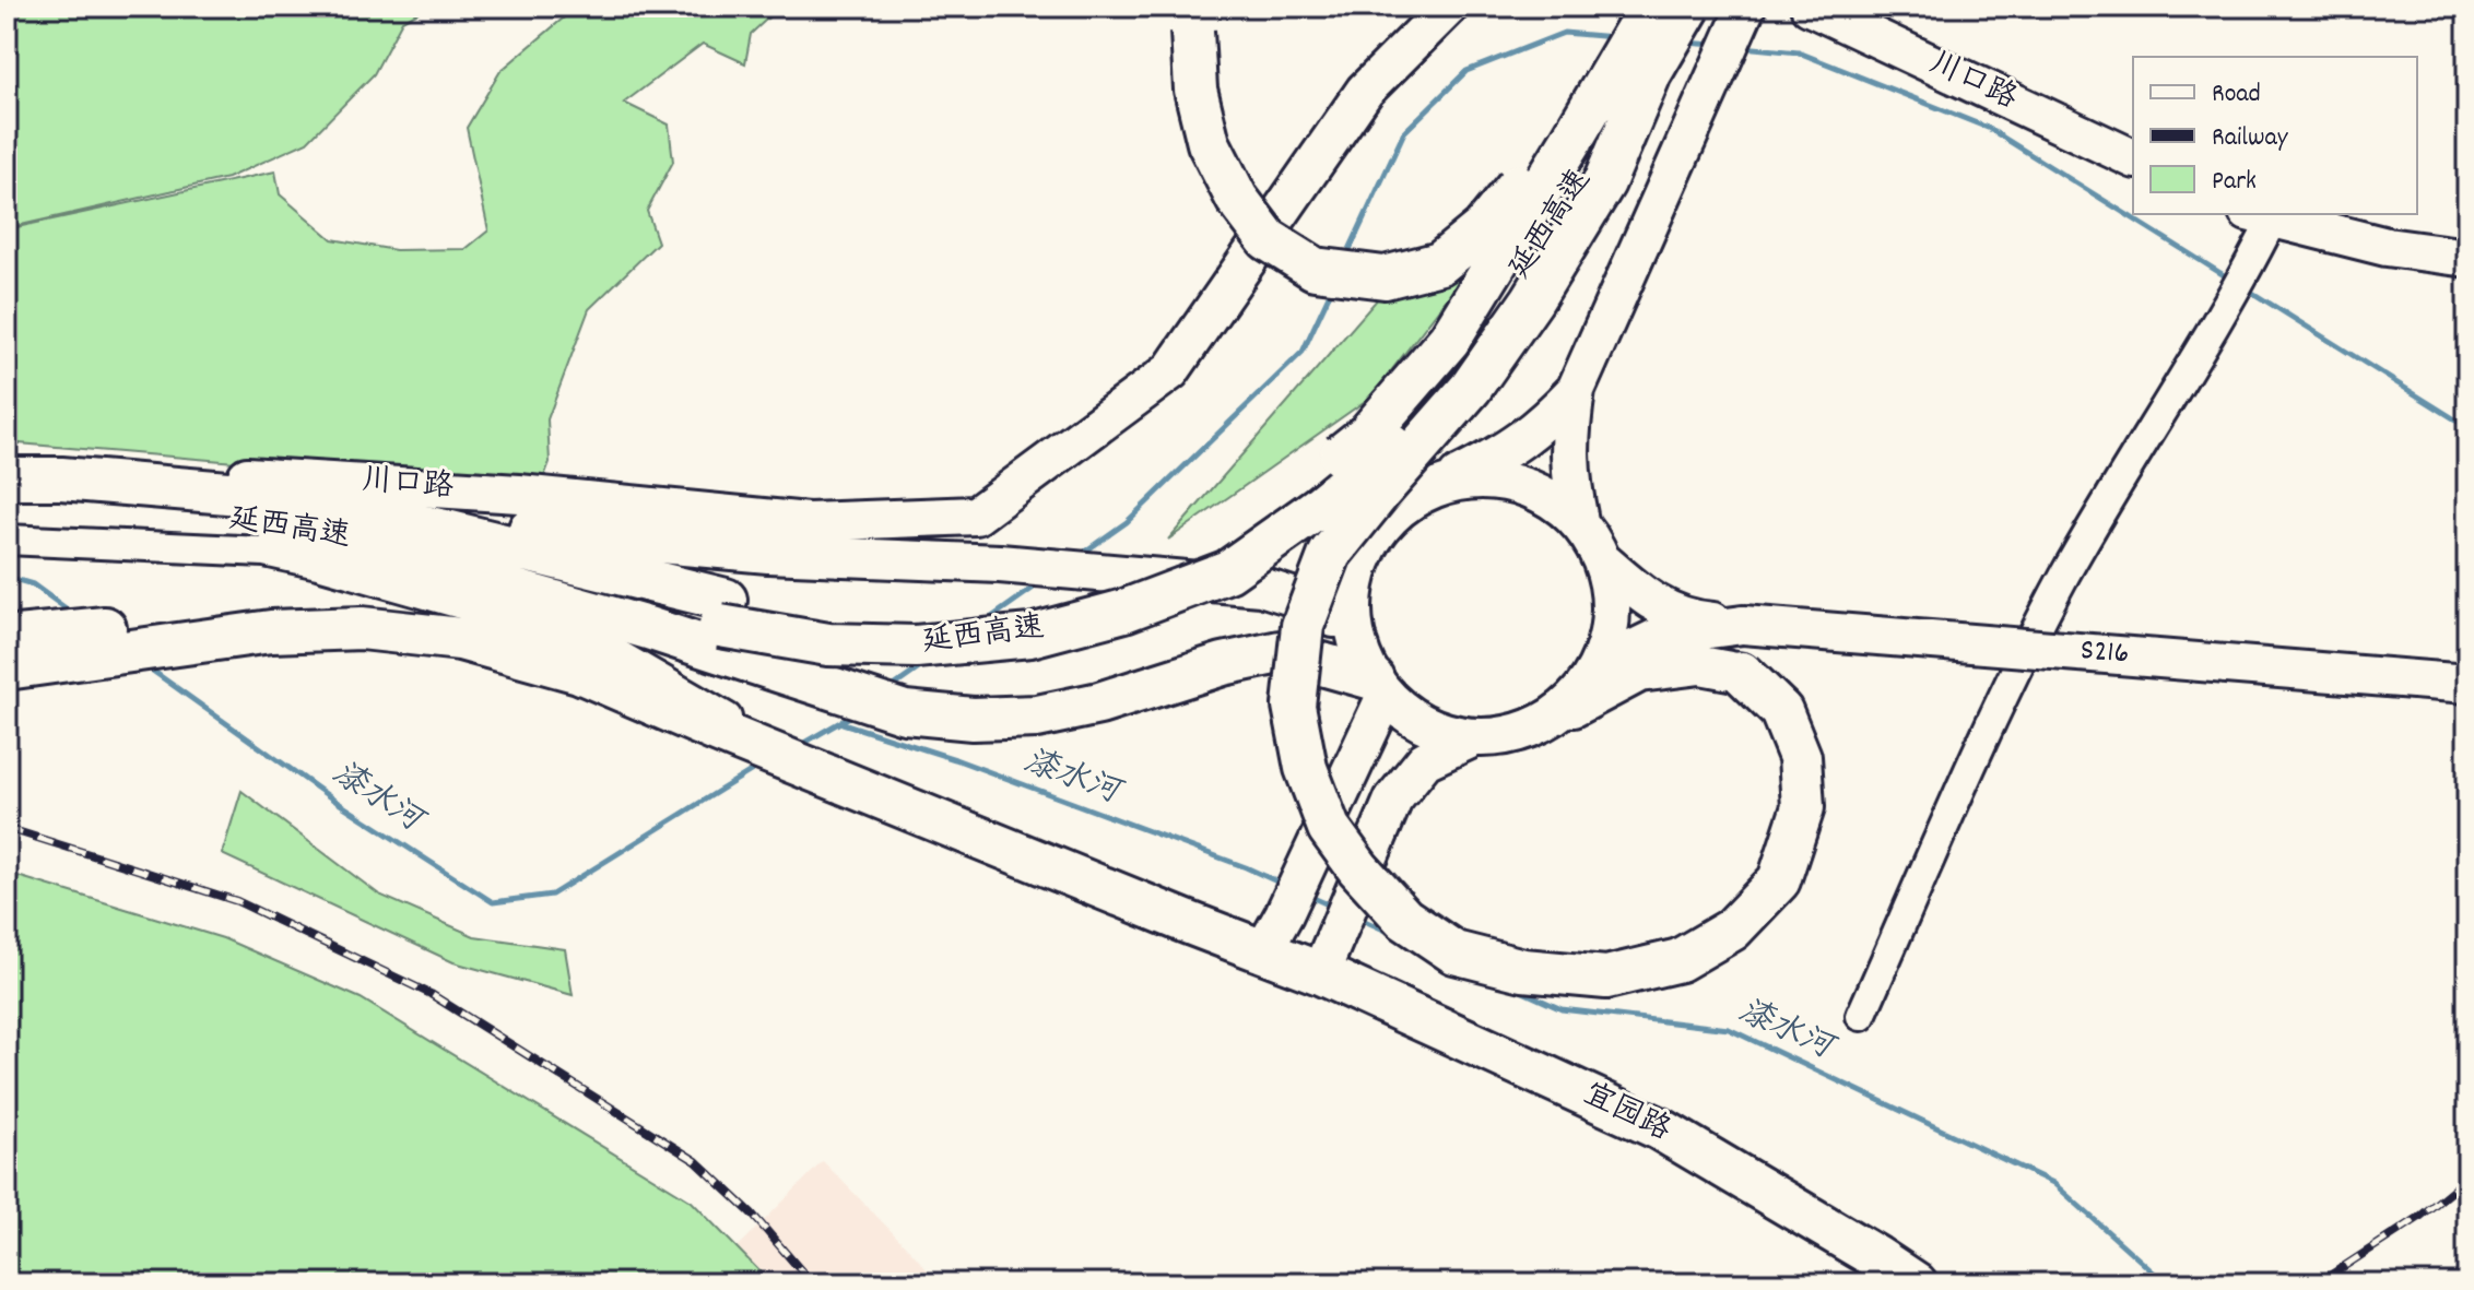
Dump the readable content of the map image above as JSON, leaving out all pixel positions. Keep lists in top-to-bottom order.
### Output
{
  "streets": {
    "highway": ["延西高速", "宜园路"],
    "main road": ["川口路", "S216"]
  },
  "water": ["漆水河"],
  "legend": ["Road", "Railway", "Park"]
}
